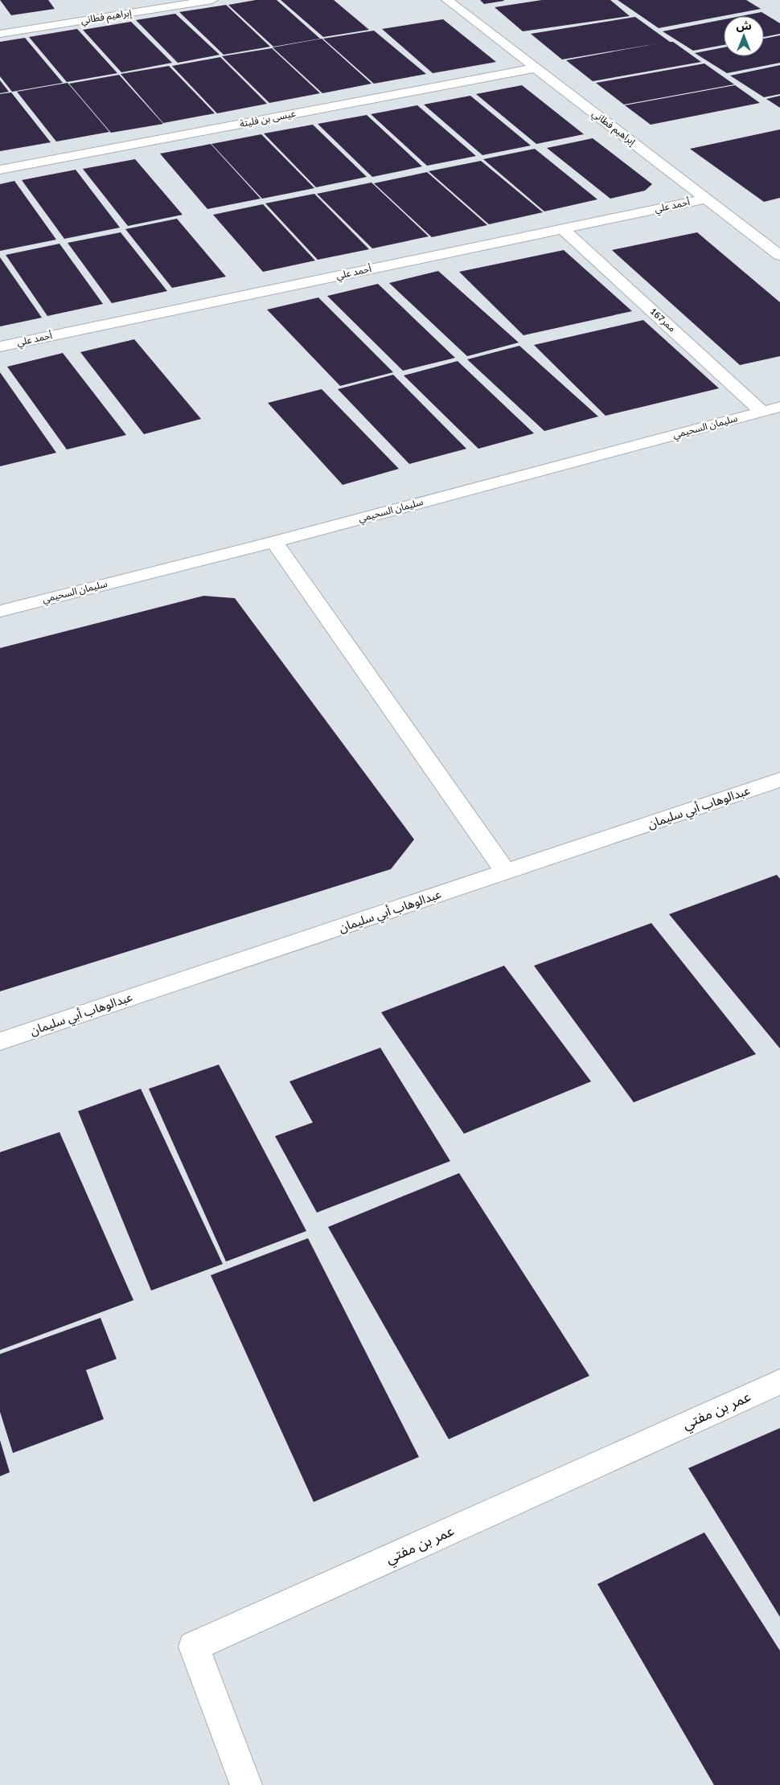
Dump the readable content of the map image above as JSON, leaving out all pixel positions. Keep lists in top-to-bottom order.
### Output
{
  "streets": {
    "street": [
      "إبراهيم فطاني",
      "عيسى بن فليتة",
      "أحمد علي",
      "ممر167",
      "سليمان السحيمي",
      "عبدالوهاب أبي سليمان",
      "عمر بن مفتي"
    ]
  },
  "crossings": [
    ["إبراهيم فطاني", "عيسى بن فليتة"],
    ["إبراهيم فطاني", "أحمد علي"],
    ["أحمد علي", "ممر167"],
    ["ممر167", "سليمان السحيمي"]
  ],
  "north": "top"
}
